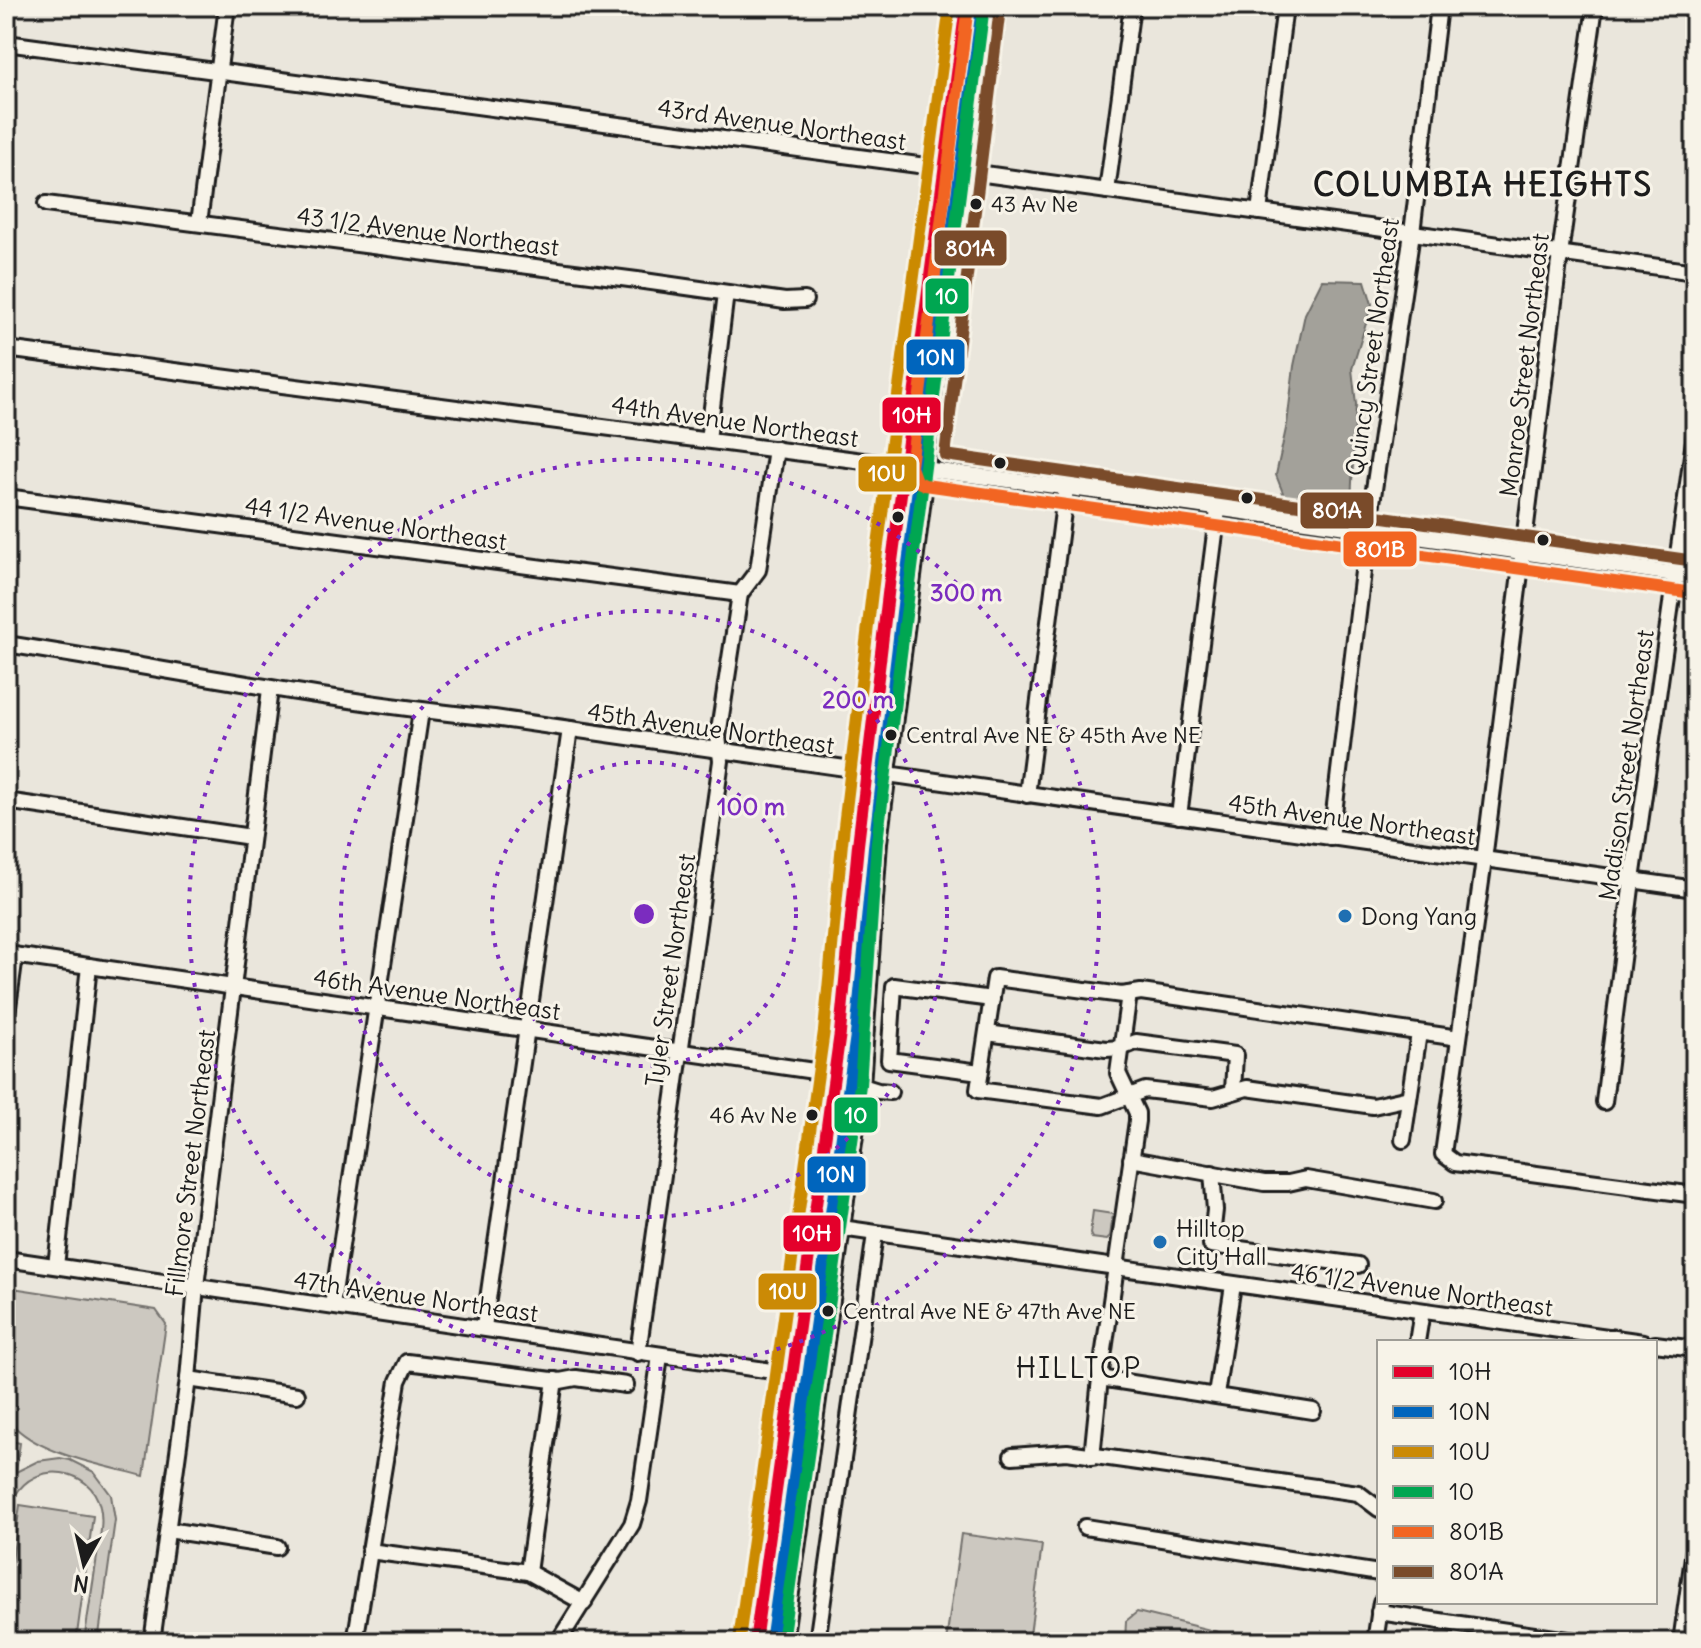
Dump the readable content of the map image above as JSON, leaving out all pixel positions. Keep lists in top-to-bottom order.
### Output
{
  "streets": {
    "street": [
      "43rd Avenue Northeast",
      "43 1/2 Avenue Northeast",
      "Quincy Street Northeast",
      "Monroe Street Northeast",
      "44th Avenue Northeast",
      "44 1/2 Avenue Northeast",
      "45th Avenue Northeast",
      "Madison Street Northeast",
      "Tyler Street Northeast",
      "46th Avenue Northeast",
      "Fillmore Street Northeast",
      "46 1/2 Avenue Northeast",
      "47th Avenue Northeast"
    ]
  },
  "crossings": [
    ["43rd Avenue Northeast", "Quincy Street Northeast"],
    ["43rd Avenue Northeast", "Monroe Street Northeast"],
    ["Quincy Street Northeast", "44th Avenue Northeast"],
    ["Quincy Street Northeast", "45th Avenue Northeast"],
    ["Monroe Street Northeast", "44th Avenue Northeast"],
    ["Monroe Street Northeast", "45th Avenue Northeast"],
    ["44th Avenue Northeast", "Madison Street Northeast"],
    ["44 1/2 Avenue Northeast", "Tyler Street Northeast"],
    ["45th Avenue Northeast", "Madison Street Northeast"],
    ["45th Avenue Northeast", "Tyler Street Northeast"],
    ["45th Avenue Northeast", "Fillmore Street Northeast"],
    ["Tyler Street Northeast", "46th Avenue Northeast"],
    ["Tyler Street Northeast", "47th Avenue Northeast"],
    ["46th Avenue Northeast", "Fillmore Street Northeast"],
    ["Fillmore Street Northeast", "47th Avenue Northeast"]
  ],
  "districts": ["COLUMBIA HEIGHTS", "HILLTOP"],
  "places": [
    "43 Av Ne",
    "Central Ave NE & 45th Ave NE",
    "Dong Yang",
    "46 Av Ne",
    "Hilltop City Hall",
    "Central Ave NE & 47th Ave NE"
  ],
  "lines": [
    "transit line 10H",
    "transit line 10U",
    "transit line 10",
    "transit line 801B",
    "transit line 10N",
    "transit line 801A"
  ],
  "legend": [
    "10H",
    "10N",
    "10U",
    "10",
    "801B",
    "801A"
  ],
  "north": "bottom",
  "rings": ["300 m", "200 m", "100 m"]
}
